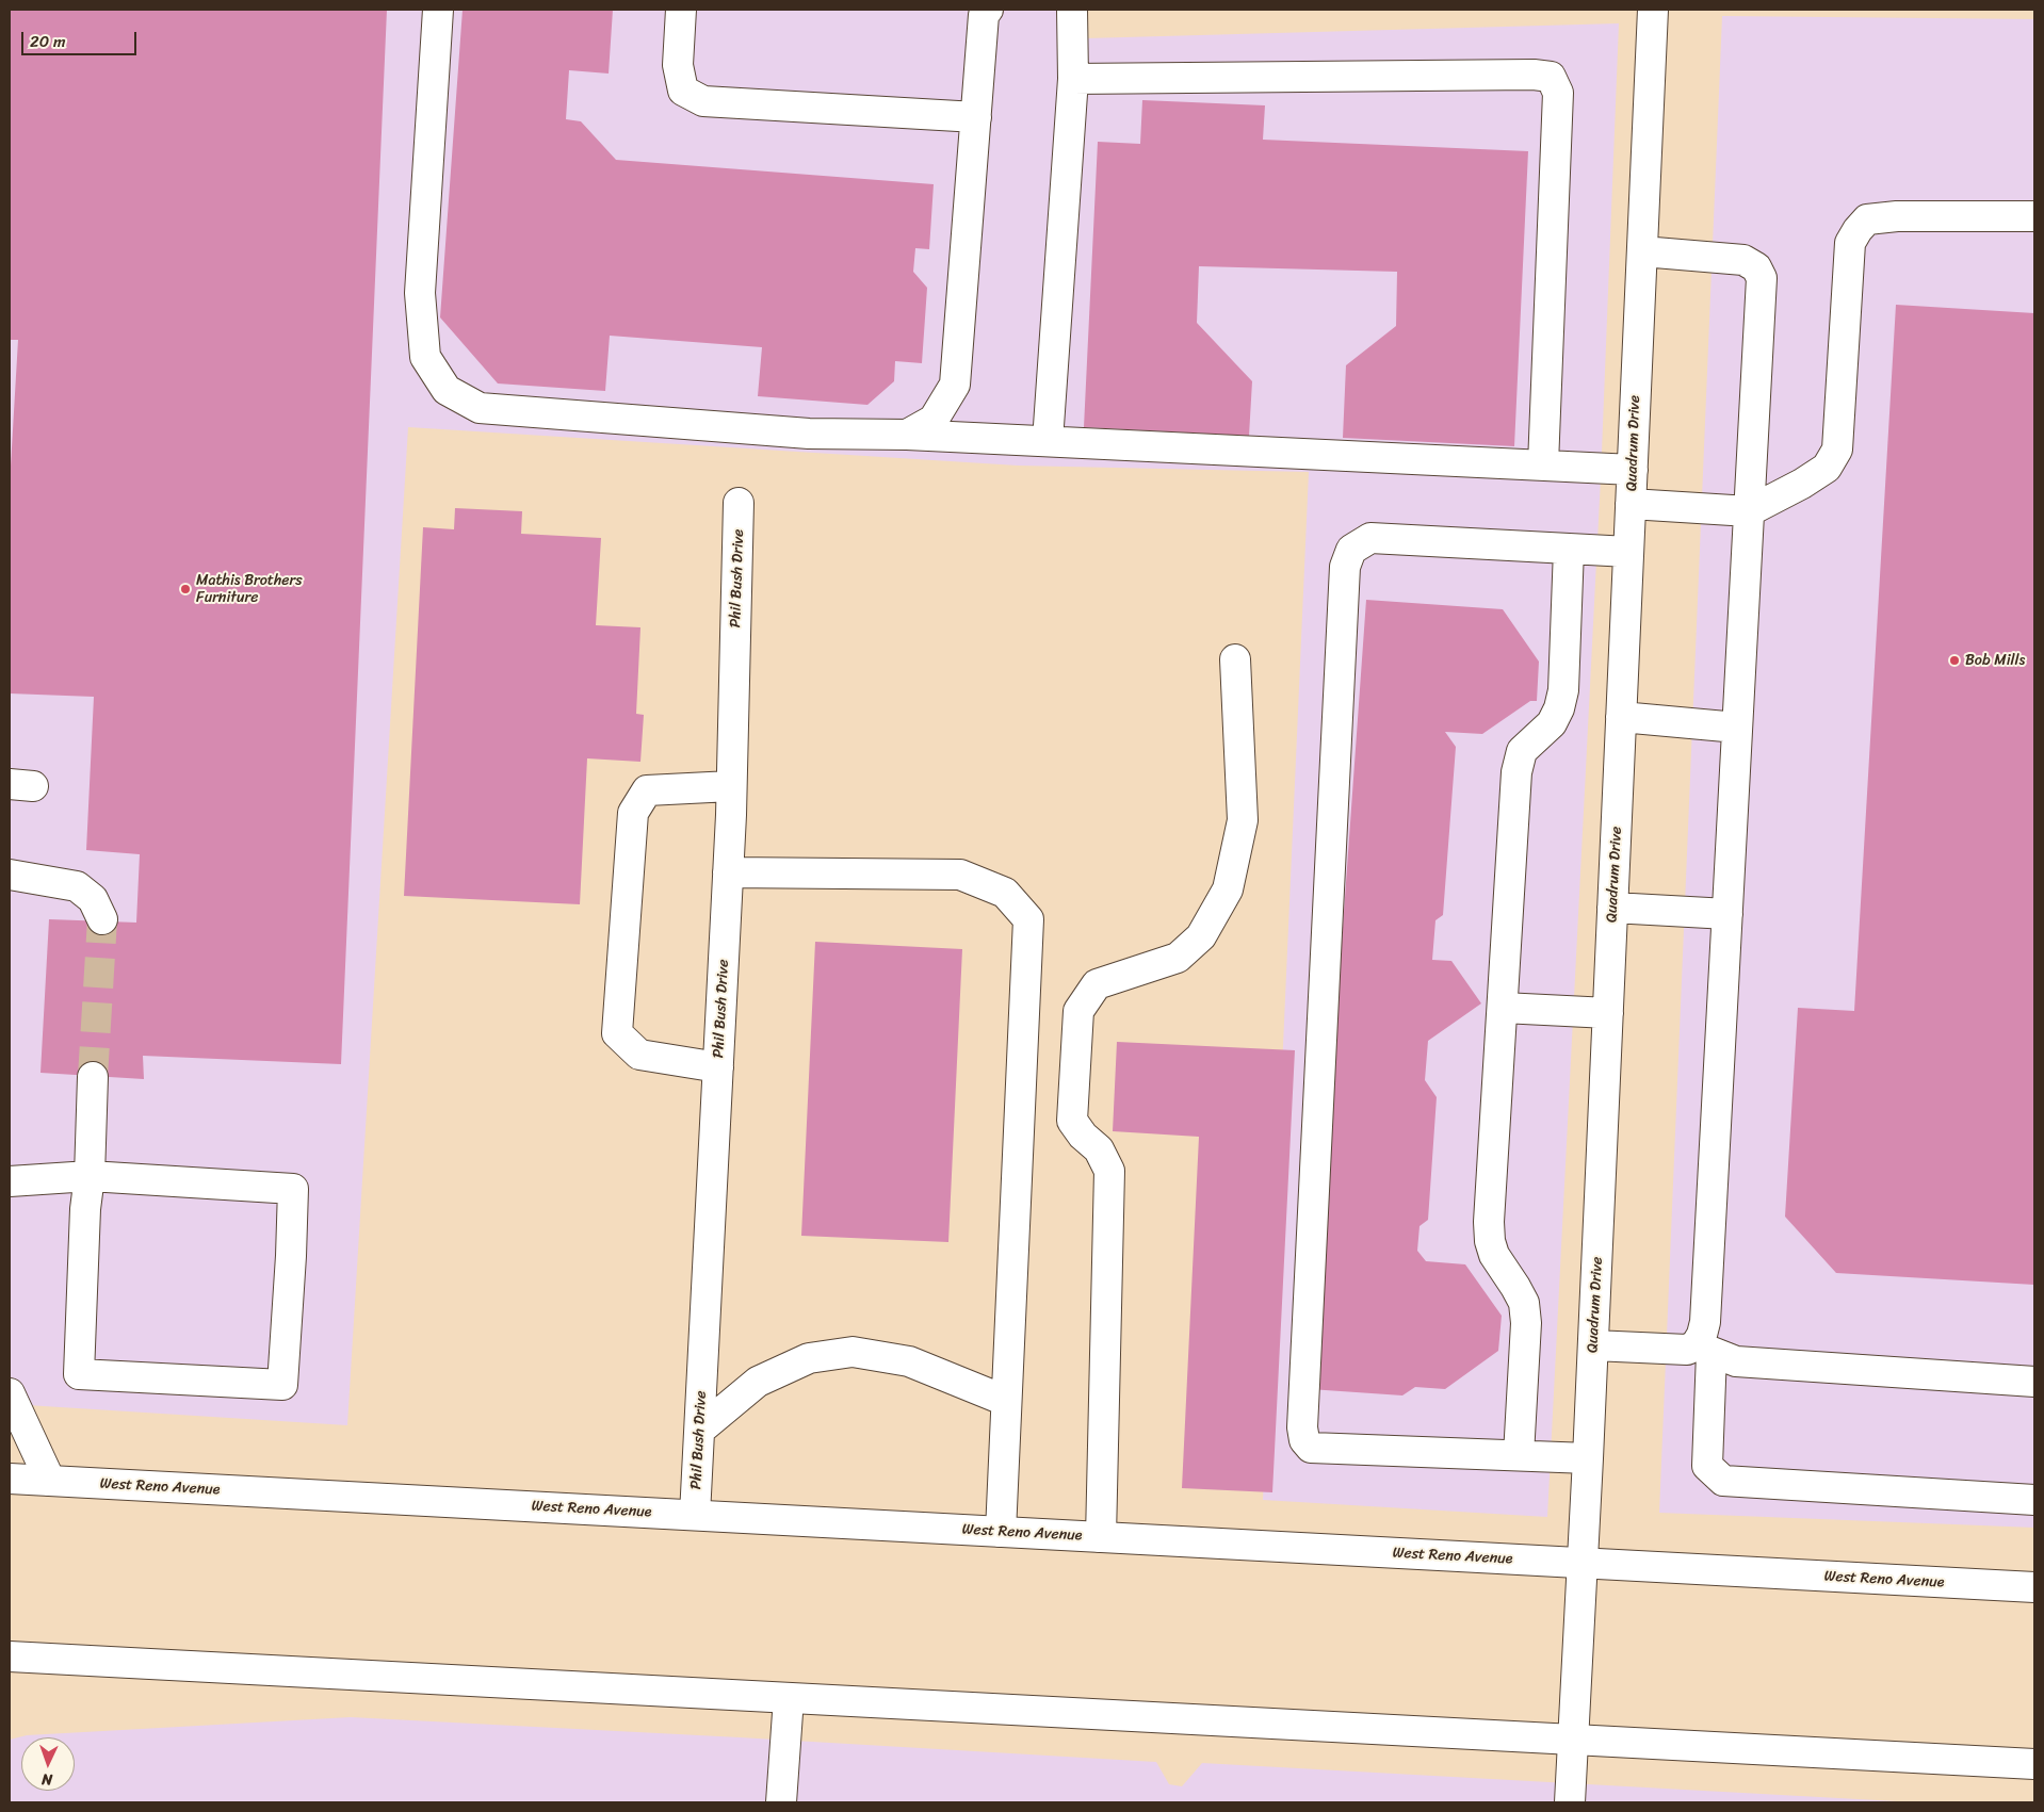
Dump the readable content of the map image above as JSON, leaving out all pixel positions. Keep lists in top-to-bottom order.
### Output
{
  "streets": {
    "main road": ["Quadrum Drive", "Phil Bush Drive", "West Reno Avenue"]
  },
  "crossings": [
    ["Quadrum Drive", "West Reno Avenue"],
    ["Phil Bush Drive", "West Reno Avenue"]
  ],
  "places": ["Mathis Brothers Furniture", "Bob Mills"],
  "scale_bar": "20 m",
  "north": "bottom"
}
